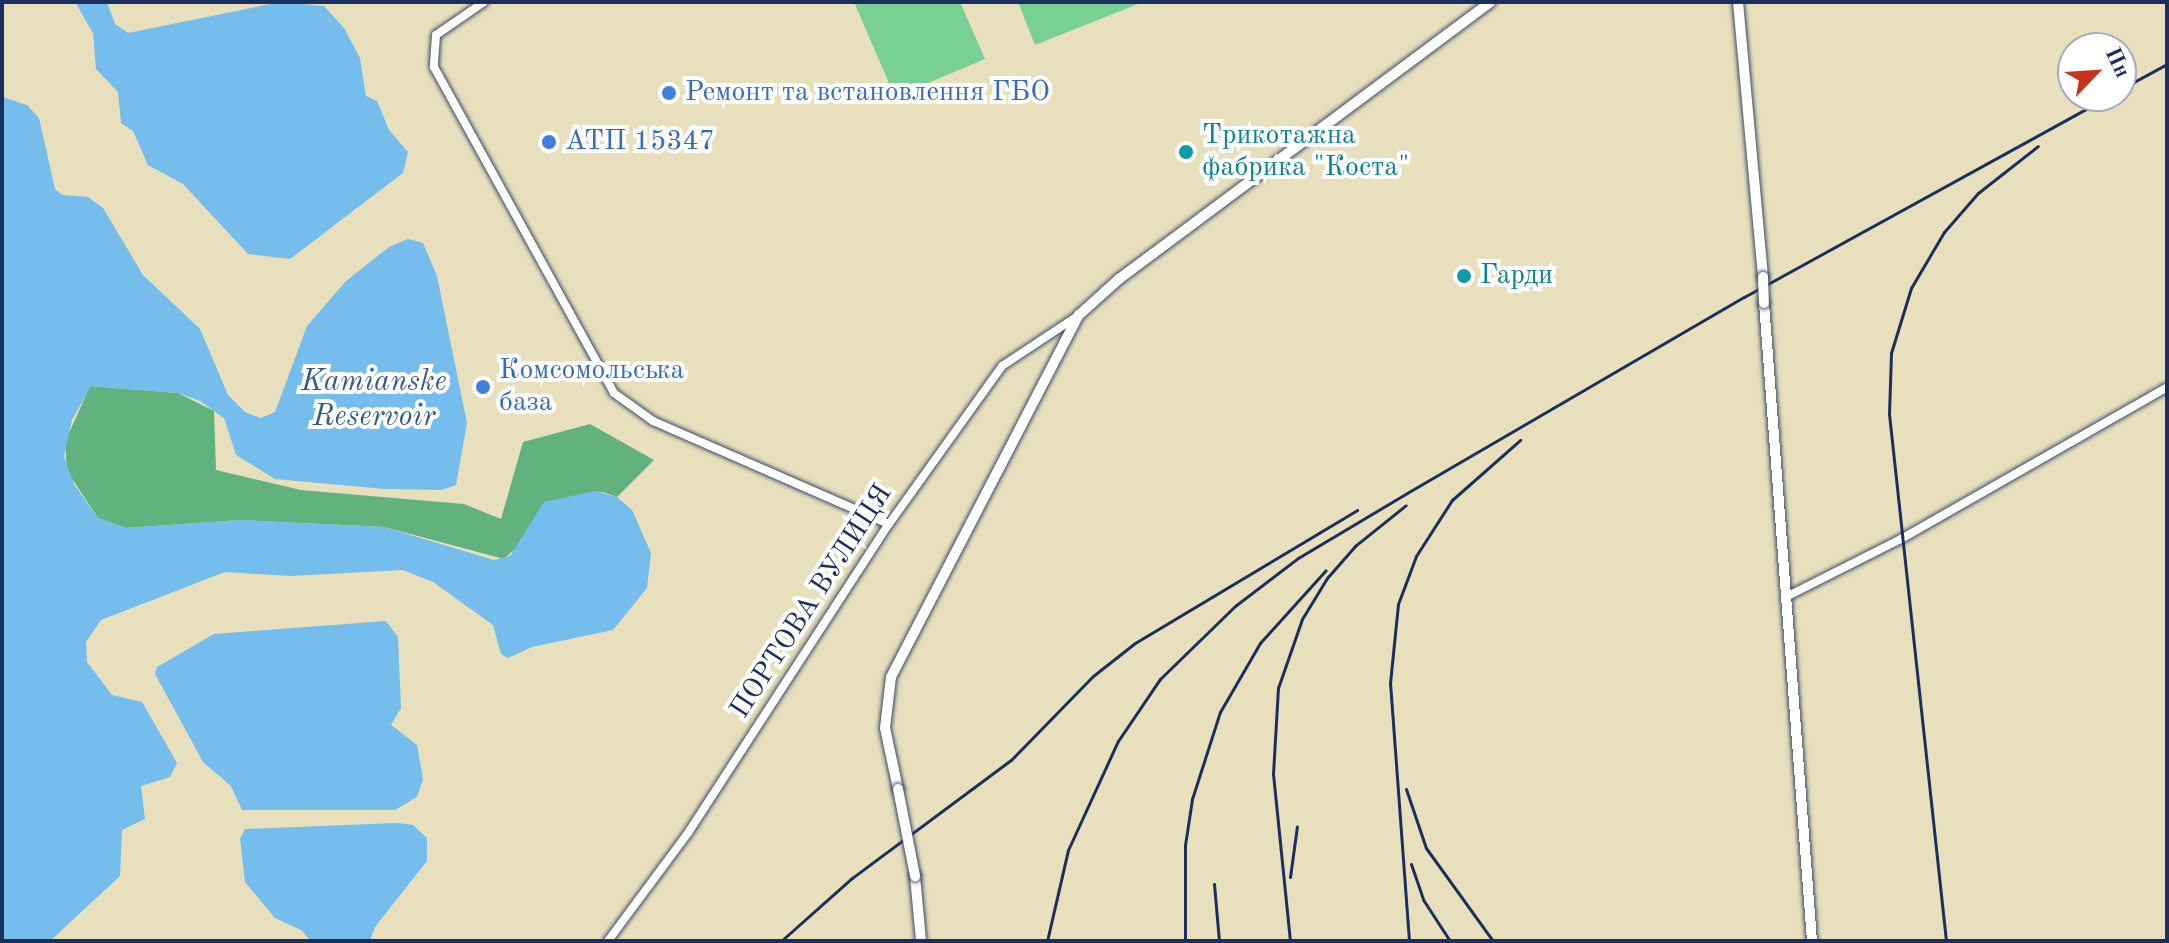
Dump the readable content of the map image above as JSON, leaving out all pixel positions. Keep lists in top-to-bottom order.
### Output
{
  "streets": {
    "street": ["ПОРТОВА ВУЛИЦЯ"]
  },
  "water": ["Kamianske Reservoir"],
  "places": [
    "Ремонт та встановлення ГБО",
    "АТП 15347",
    "Трикотажна фабрика \"Коста\"",
    "Гарди",
    "Комсомольська база"
  ],
  "north": "top right"
}
